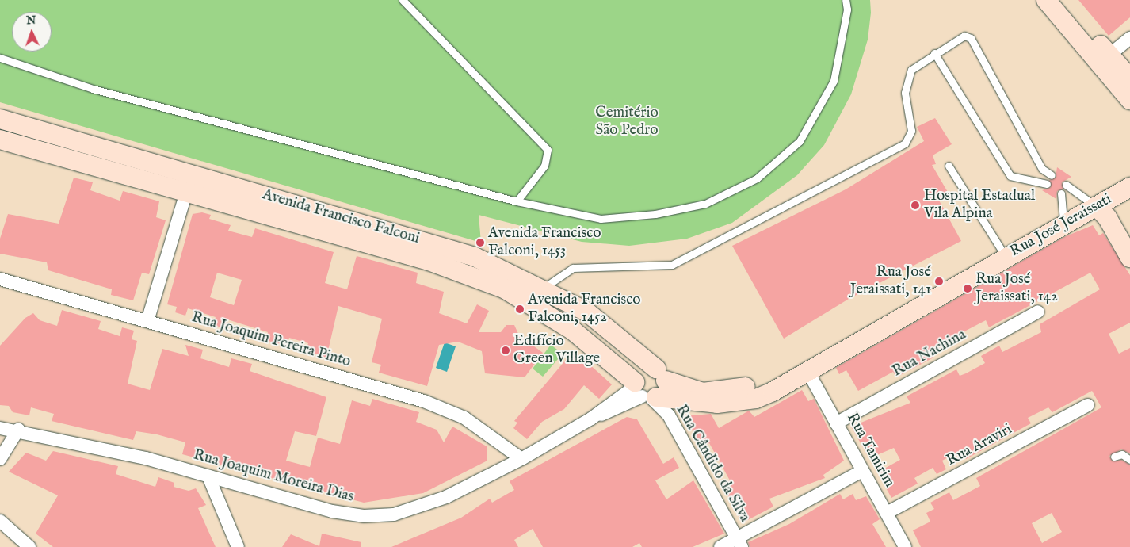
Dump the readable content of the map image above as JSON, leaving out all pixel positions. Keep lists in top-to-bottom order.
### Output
{
  "streets": {
    "main road": ["Avenida Francisco Falconi", "Rua José Jeraissati"],
    "street": [
      "Rua Joaquim Pereira Pinto",
      "Rua Nachina",
      "Rua Araviri",
      "Rua Tamirim",
      "Rua Cândido da Silva",
      "Rua Joaquim Moreira Dias"
    ]
  },
  "crossings": [
    ["Avenida Francisco Falconi", "Rua José Jeraissati"],
    ["Avenida Francisco Falconi", "Rua Cândido da Silva"],
    ["Avenida Francisco Falconi", "Rua Joaquim Moreira Dias"],
    ["Rua José Jeraissati", "Rua Tamirim"],
    ["Rua Joaquim Pereira Pinto", "Rua Joaquim Moreira Dias"],
    ["Rua Nachina", "Rua Tamirim"],
    ["Rua Araviri", "Rua Tamirim"],
    ["Rua Cândido da Silva", "Rua Joaquim Moreira Dias"]
  ],
  "parks": ["Cemitério São Pedro"],
  "places": [
    "Hospital Estadual Vila Alpina",
    "Avenida Francisco Falconi, 1453",
    "Rua José Jeraissati, 141",
    "Rua José Jeraissati, 142",
    "Avenida Francisco Falconi, 1452",
    "Edifício Green Village"
  ],
  "north": "top"
}
